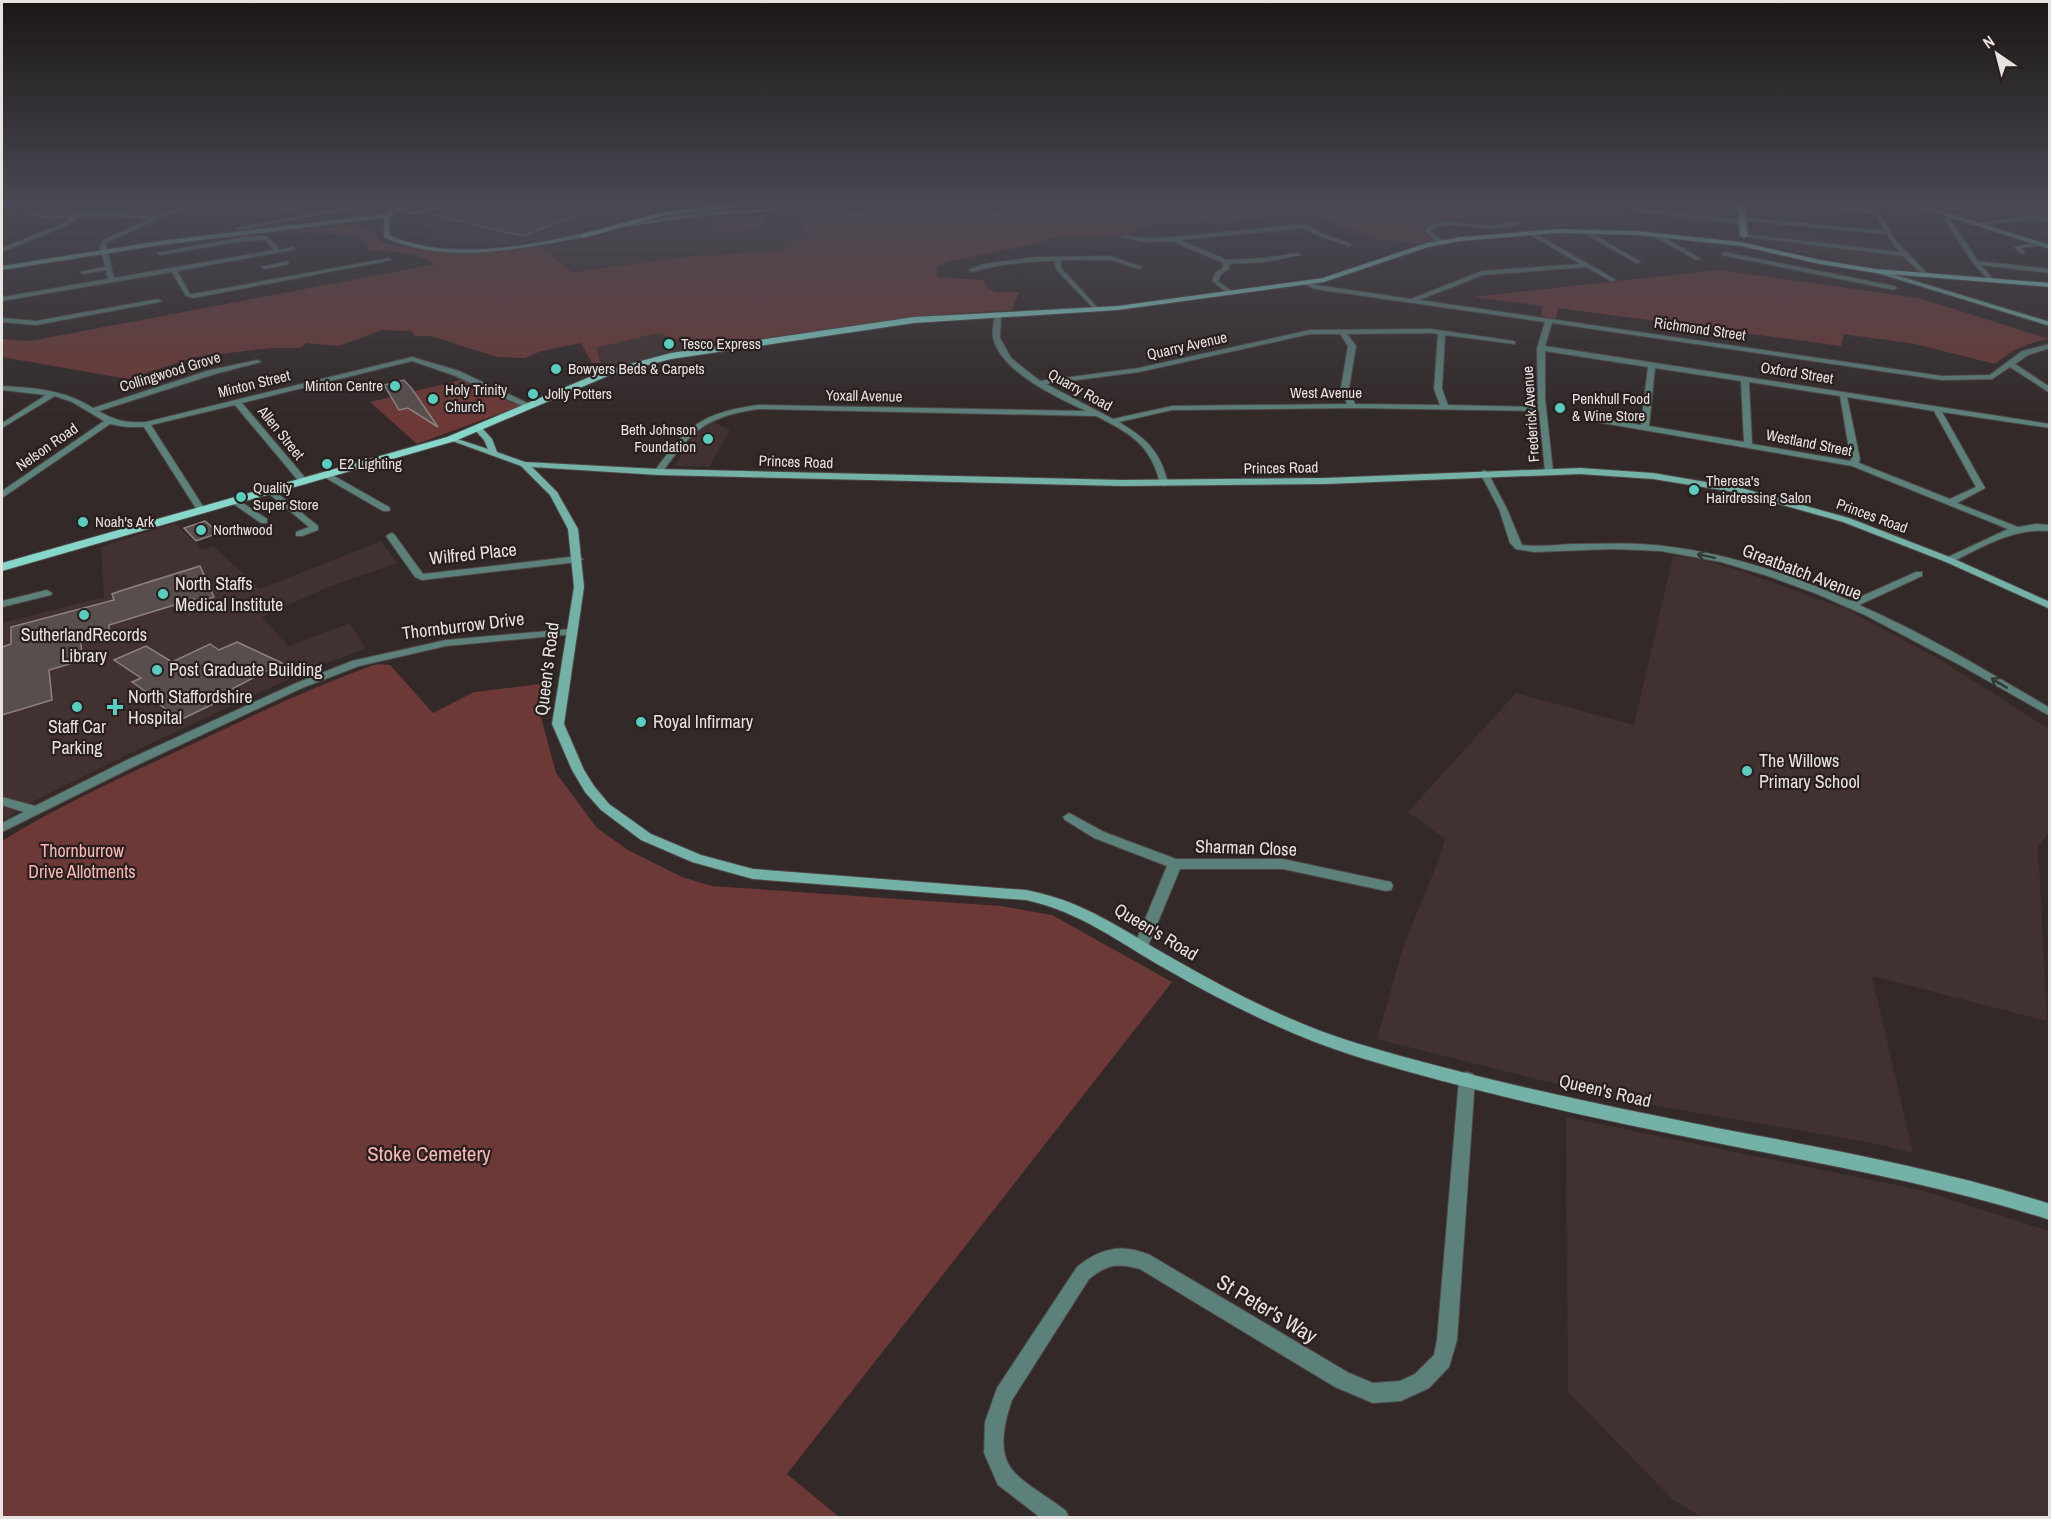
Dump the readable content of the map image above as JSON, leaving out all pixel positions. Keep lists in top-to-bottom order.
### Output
{
  "streets": {
    "street": [
      "Richmond Street",
      "Quarry Avenue",
      "Collingwood Grove",
      "Oxford Street",
      "Minton Street",
      "Quarry Road",
      "West Avenue",
      "Yoxall Avenue",
      "Frederick Avenue",
      "Allen Street",
      "Westland Street",
      "Nelson Road",
      "Princes Road",
      "Wilfred Place",
      "Greatbatch Avenue",
      "Thornburrow Drive",
      "Queen's Road",
      "Sharman Close",
      "St Peter's Way"
    ]
  },
  "crossings": [
    ["Richmond Street", "Frederick Avenue"],
    ["Quarry Avenue", "Quarry Road"],
    ["Oxford Street", "Frederick Avenue"],
    ["Minton Street", "Allen Street"],
    ["Minton Street", "Nelson Road"],
    ["Quarry Road", "West Avenue"],
    ["Quarry Road", "Yoxall Avenue"],
    ["Quarry Road", "Princes Road"],
    ["West Avenue", "Frederick Avenue"],
    ["Yoxall Avenue", "Princes Road"],
    ["Frederick Avenue", "Princes Road"],
    ["Princes Road", "Greatbatch Avenue"],
    ["Princes Road", "Queen's Road"],
    ["Wilfred Place", "Queen's Road"],
    ["Thornburrow Drive", "Queen's Road"],
    ["Queen's Road", "Sharman Close"],
    ["Queen's Road", "St Peter's Way"]
  ],
  "one_way": ["Greatbatch Avenue"],
  "parks": ["Thornburrow Drive Allotments", "Stoke Cemetery"],
  "places": {
    "other": [
      "Tesco Express",
      "Bowyers Beds & Carpets",
      "Minton Centre",
      "Jolly Potters",
      "Holy Trinity Church",
      "Penkhull Food & Wine Store",
      "Beth Johnson Foundation",
      "E2 Lighting",
      "Theresa's Hairdressing Salon",
      "Quality Super Store",
      "Noah's Ark",
      "Northwood",
      "North Staffs Medical Institute",
      "SutherlandRecords Library",
      "Post Graduate Building",
      "Staff Car Parking",
      "Royal Infirmary",
      "The Willows Primary School"
    ],
    "health": ["North Staffordshire Hospital"]
  },
  "north": "top left"
}
